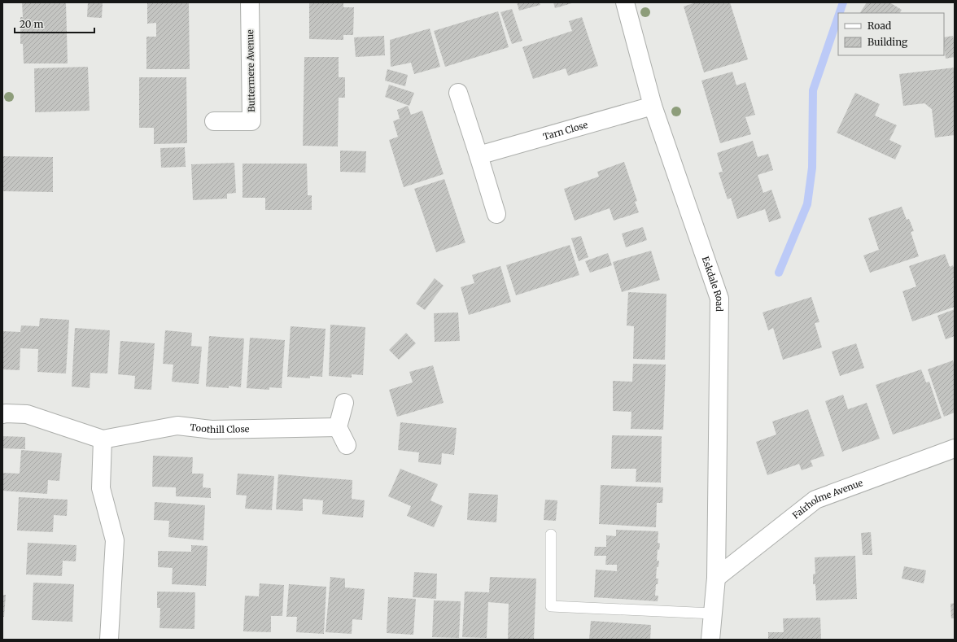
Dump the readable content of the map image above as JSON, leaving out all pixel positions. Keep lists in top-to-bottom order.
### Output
{
  "streets": {
    "street": [
      "Buttermere Avenue",
      "Tarn Close",
      "Eskdale Road",
      "Toothill Close",
      "Fairholme Avenue"
    ]
  },
  "crossings": [
    ["Tarn Close", "Eskdale Road"],
    ["Eskdale Road", "Fairholme Avenue"]
  ],
  "legend": ["Road", "Building"],
  "scale_bar": "20 m"
}
